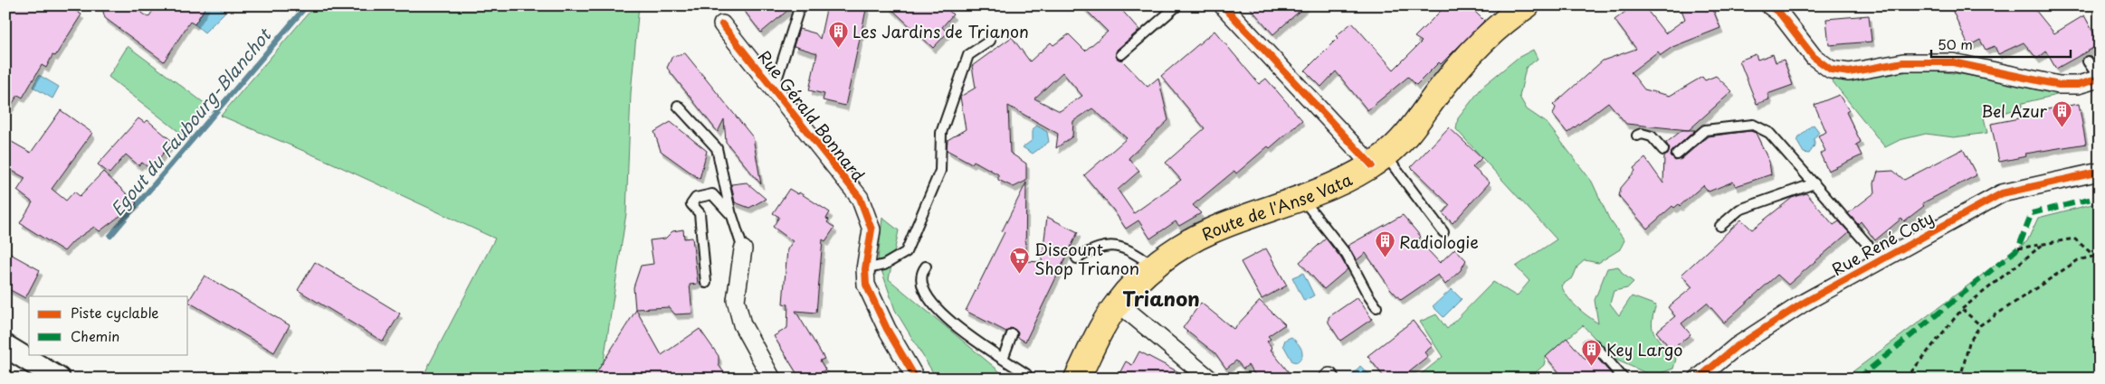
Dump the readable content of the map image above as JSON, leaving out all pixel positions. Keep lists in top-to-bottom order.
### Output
{
  "streets": {
    "main road": ["Route de l'Anse Vata"],
    "street": ["Rue Gérald Bonnard", "Rue René Coty"]
  },
  "districts": ["Trianon"],
  "water": ["Egout du Faubourg-Blanchot"],
  "places": {
    "building": [
      "Les Jardins de Trianon",
      "Bel Azur",
      "Radiologie",
      "Key Largo"
    ],
    "supermarket": ["Discount Shop Trianon"]
  },
  "legend": ["Piste cyclable", "Chemin"],
  "scale_bar": "50 m"
}
